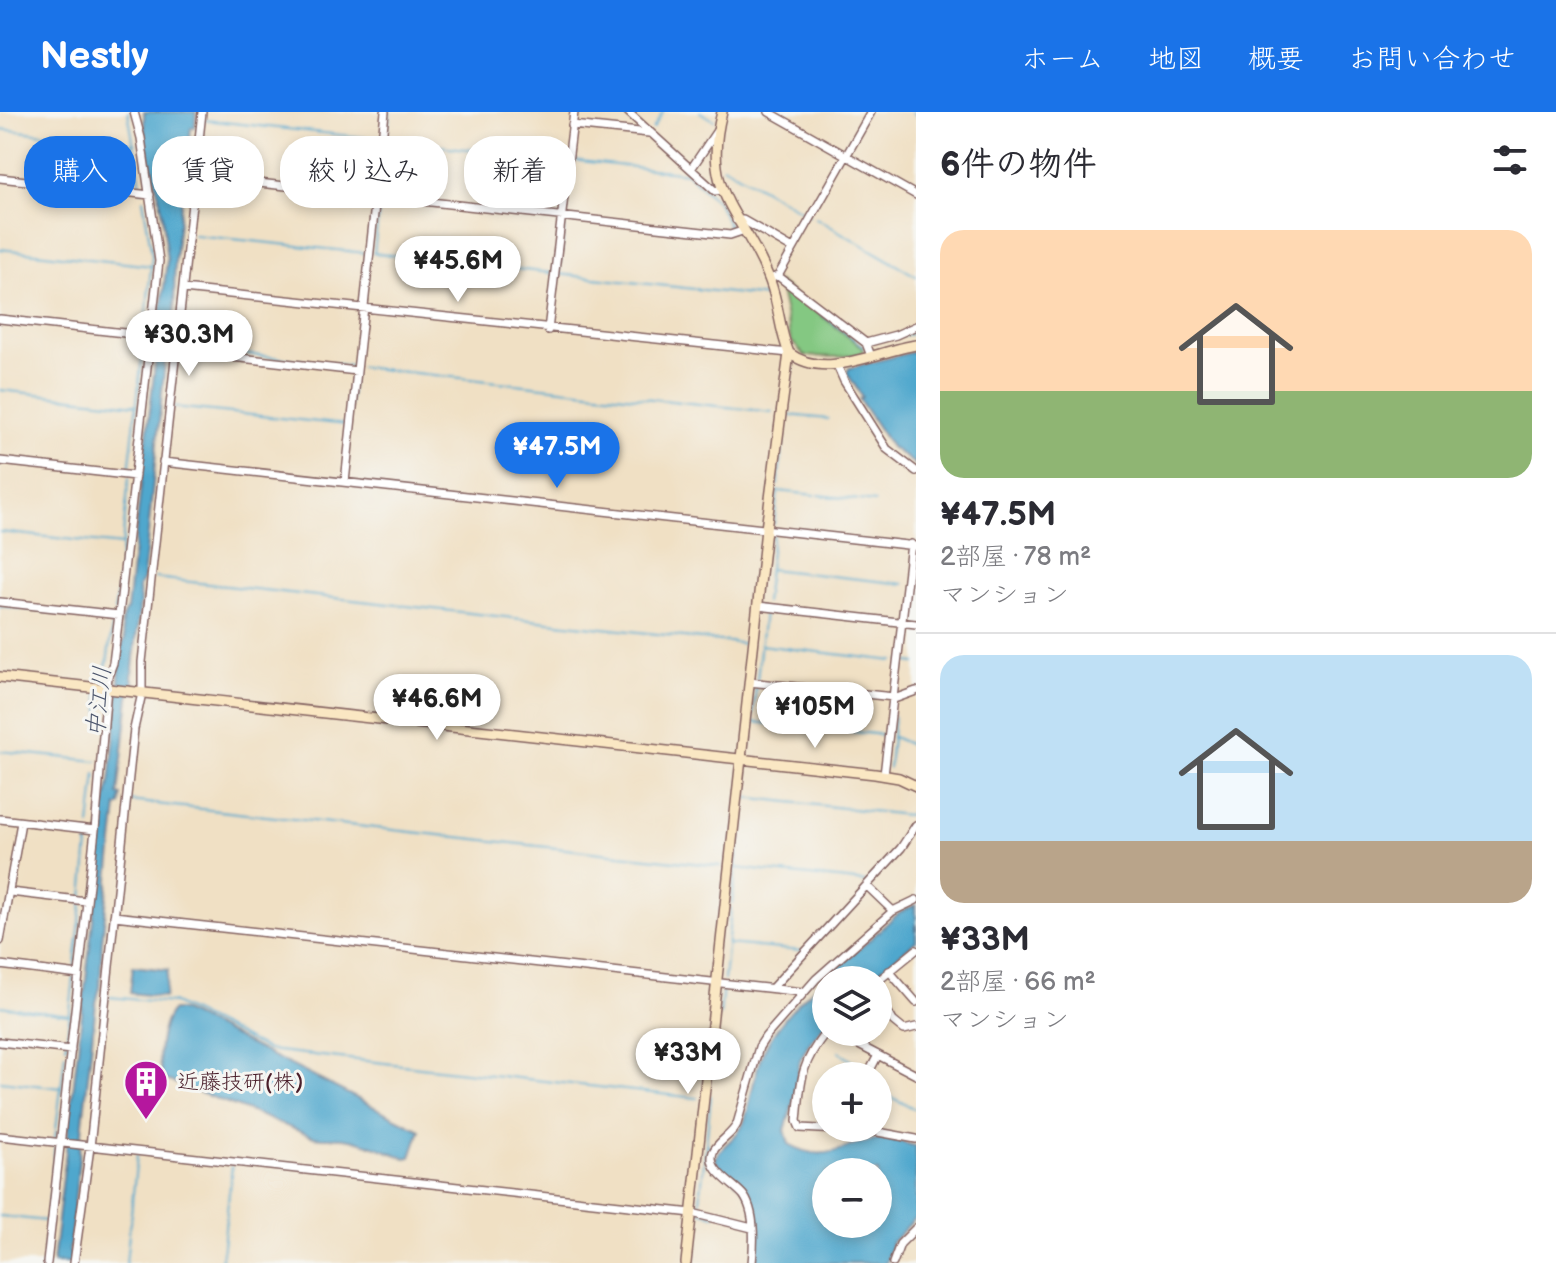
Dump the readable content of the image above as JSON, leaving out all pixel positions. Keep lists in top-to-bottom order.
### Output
{
  "water": ["中江川"],
  "places": {
    "building": ["近藤技研(株)"]
  },
  "page": {
    "header": "Nestly",
    "nav": [
      "ホーム",
      "地図",
      "概要",
      "お問い合わせ"
    ],
    "heading": "6件の物件",
    "chip": [
      "購入",
      "賃貸",
      "絞り込み",
      "新着"
    ],
    "list": [
      {
        "name": "¥47.5M",
        "note": "2部屋 · 78 m² · マンション"
      },
      {
        "name": "¥33M",
        "note": "2部屋 · 66 m² · マンション"
      }
    ],
    "price": [
      "¥45.6M",
      "¥30.3M",
      "¥47.5M",
      "¥46.6M",
      "¥105M",
      "¥33M"
    ],
    "map_buttons": ["+", "−"]
  }
}
